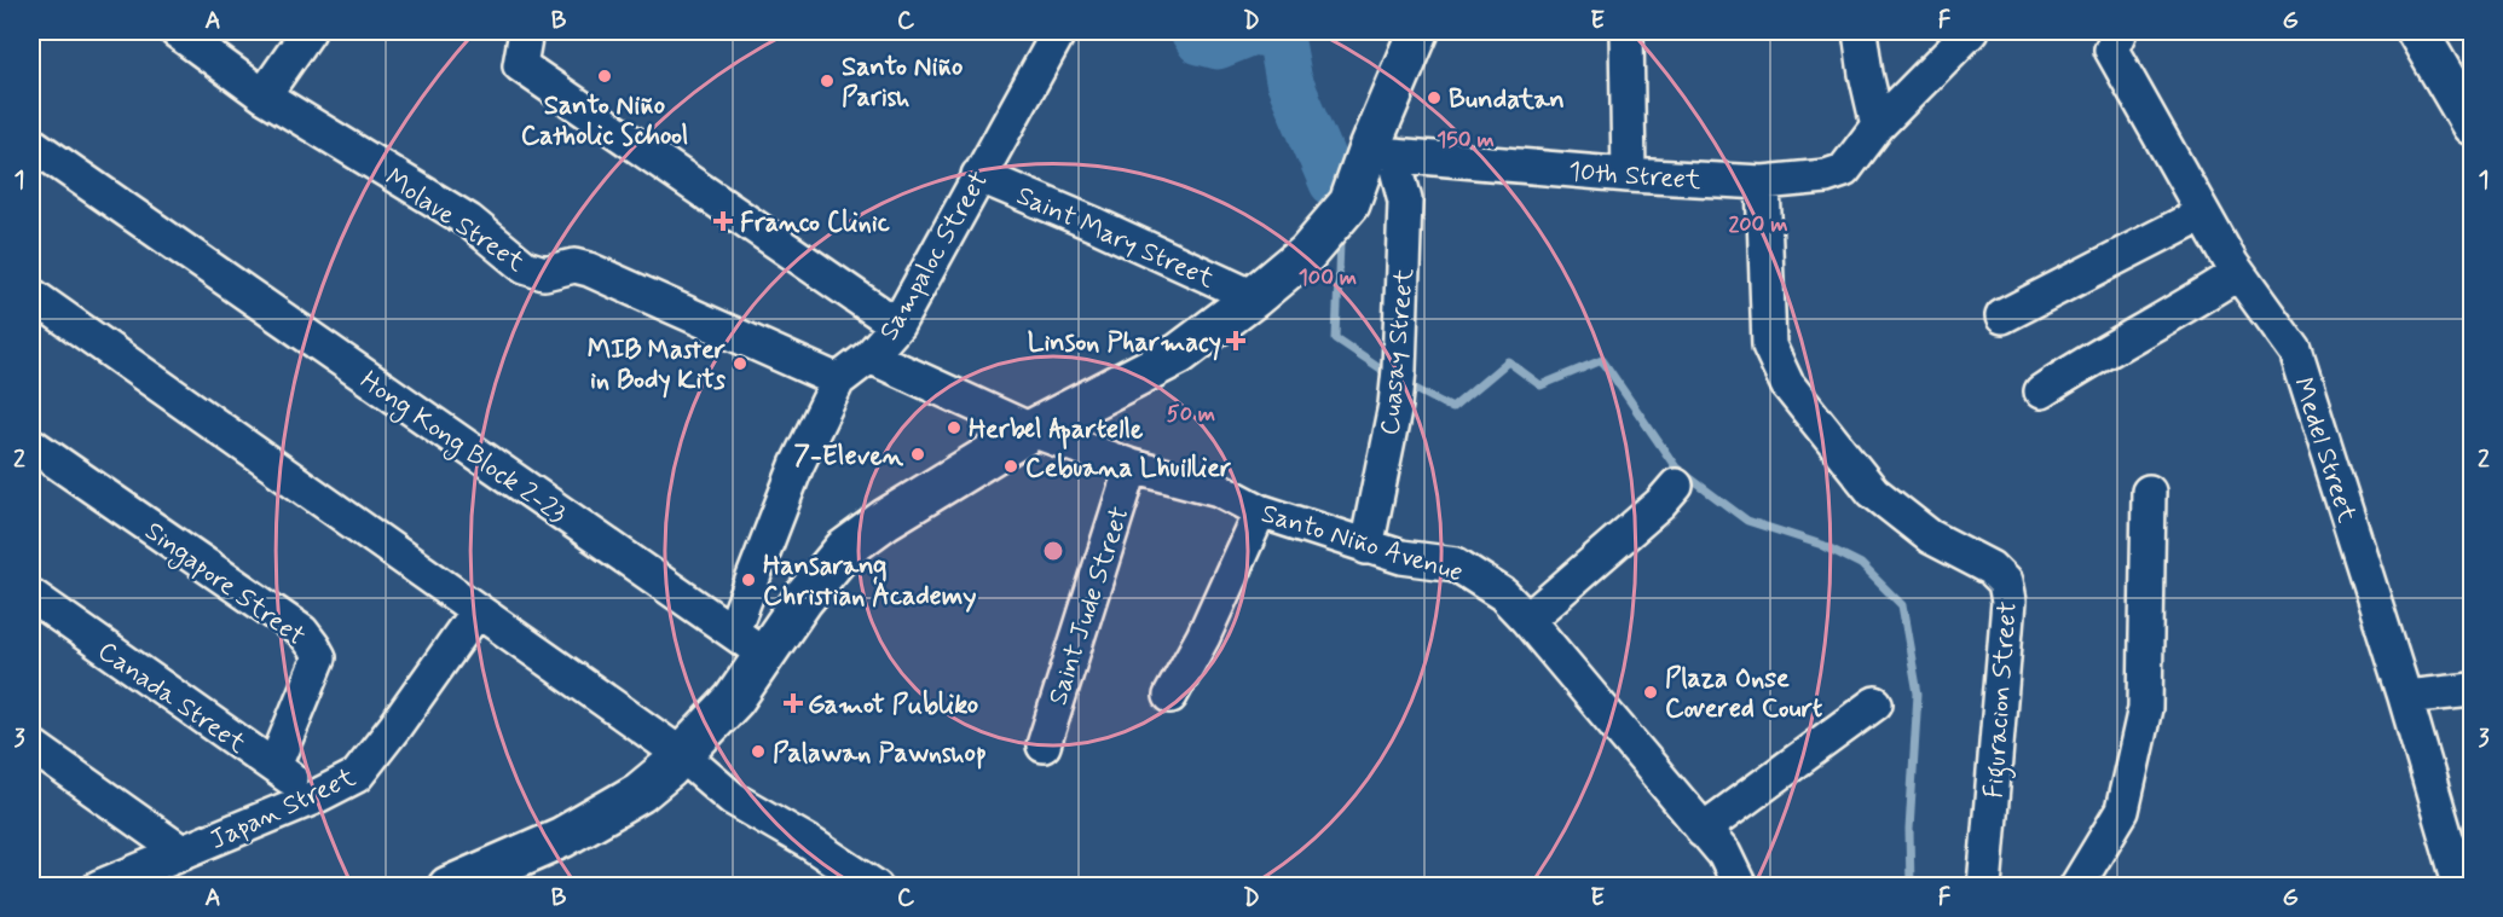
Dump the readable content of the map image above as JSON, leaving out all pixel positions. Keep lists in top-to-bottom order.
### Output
{
  "streets": {
    "street": [
      "10th Street",
      "Molave Street",
      "Saint Mary Street",
      "Sampaloc Street",
      "Cuasay Street",
      "Hong Kong Block 2-23",
      "Medel Street",
      "Santo Niño Avenue",
      "Singapore Street",
      "Saint Jude Street",
      "Canada Street",
      "Figuracion Street",
      "Japan Street"
    ]
  },
  "crossings": [
    ["10th Street", "Cuasay Street"],
    ["10th Street", "Figuracion Street"],
    ["Molave Street", "Sampaloc Street"],
    ["Saint Mary Street", "Sampaloc Street"],
    ["Sampaloc Street", "Hong Kong Block 2-23"],
    ["Sampaloc Street", "Santo Niño Avenue"],
    ["Cuasay Street", "Santo Niño Avenue"],
    ["Santo Niño Avenue", "Saint Jude Street"],
    ["Singapore Street", "Canada Street"],
    ["Canada Street", "Japan Street"]
  ],
  "places": {
    "other": [
      "Santo Niño Catholic School",
      "Santo Niño Parish",
      "Bundatan",
      "MIB Master in Body Kits",
      "Herbel Apartelle",
      "7-Eleven",
      "Cebuana Lhuillier",
      "Hansarang Christian Academy",
      "Plaza Onse Covered Court",
      "Palawan Pawnshop"
    ],
    "health": ["Franco Clinic", "Linson Pharmacy", "Gamot Publiko"]
  },
  "grid": {
    "columns": [
      "A",
      "B",
      "C",
      "D",
      "E",
      "F",
      "G"
    ],
    "rows": ["1", "2", "3"]
  },
  "rings": [
    "150 m",
    "200 m",
    "100 m",
    "50 m"
  ]
}
